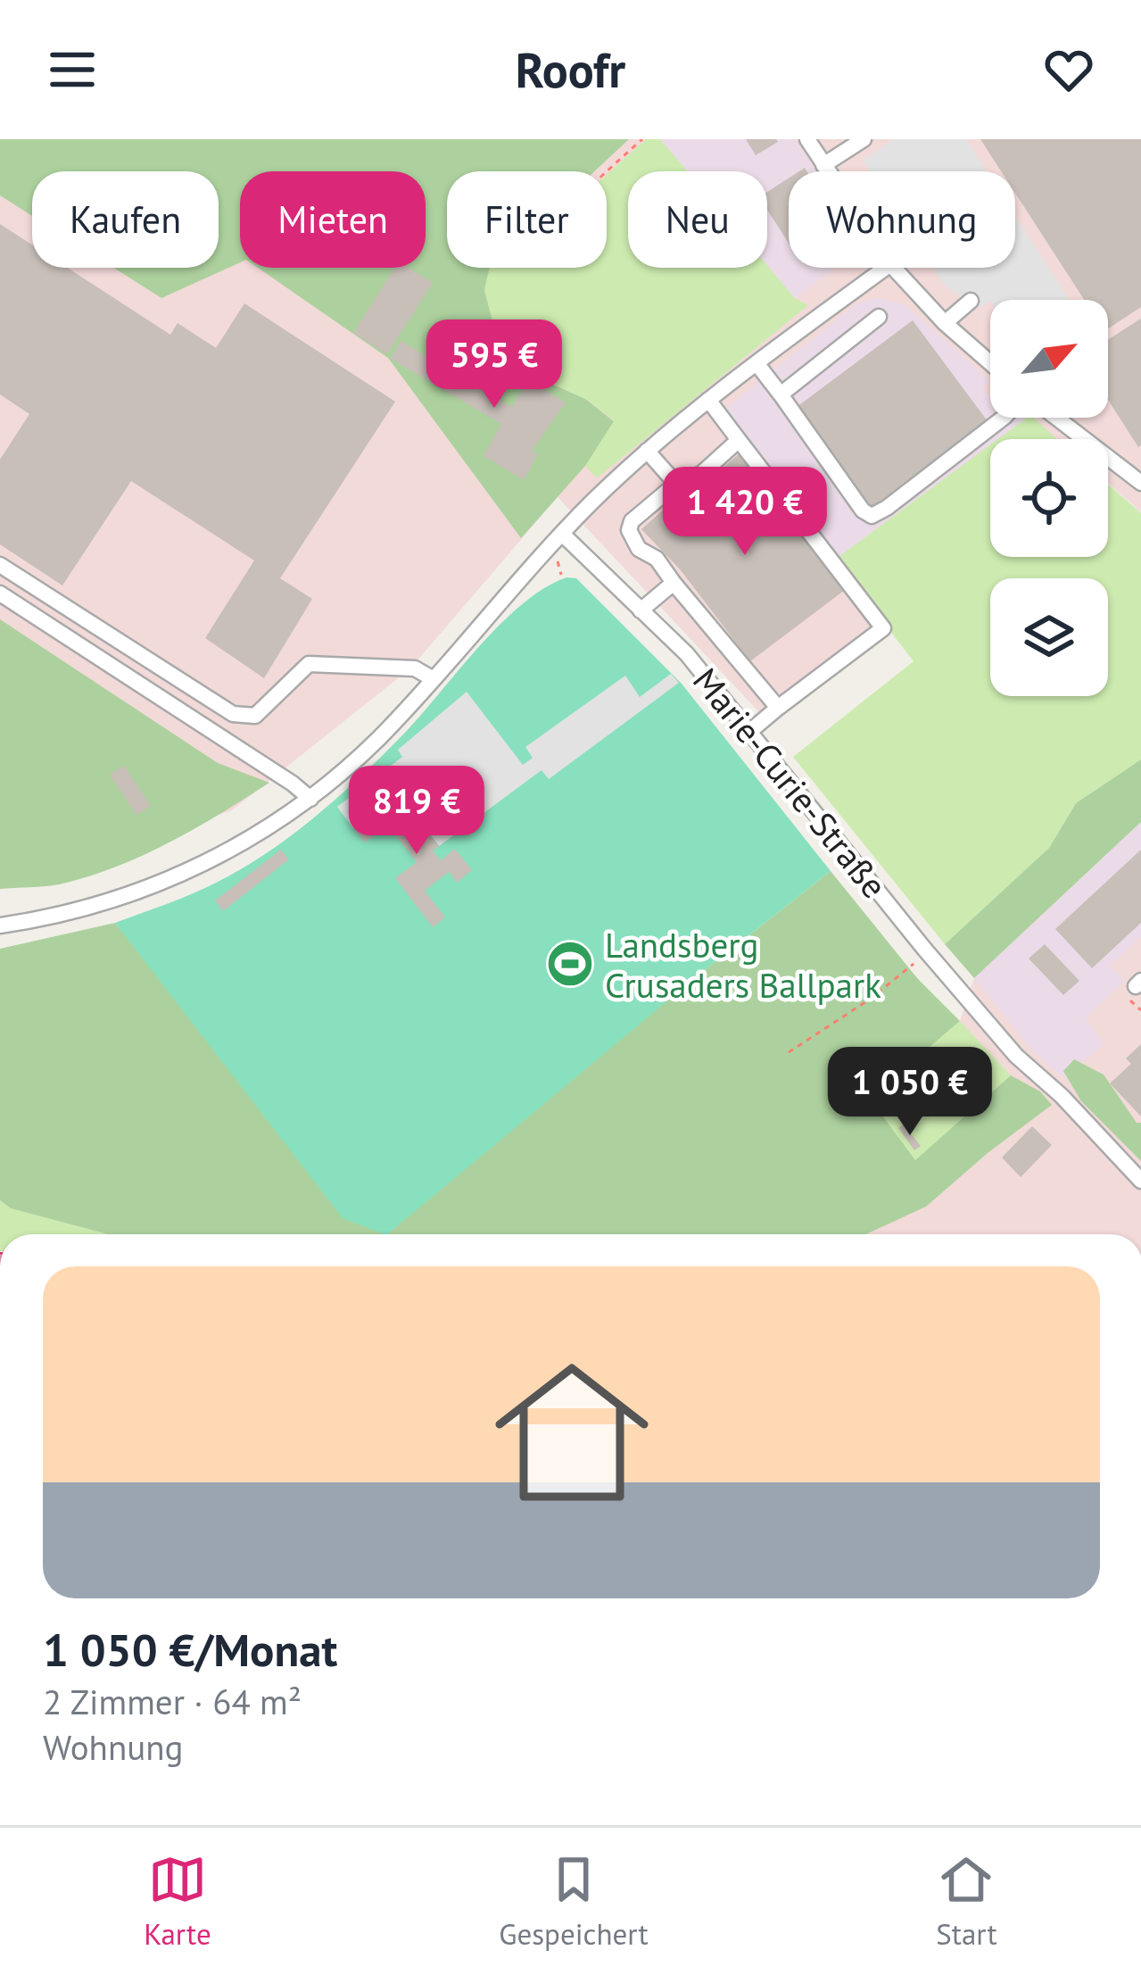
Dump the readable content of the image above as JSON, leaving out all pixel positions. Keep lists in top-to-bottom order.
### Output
{
  "streets": {
    "street": ["Marie-Curie-Straße"]
  },
  "places": {
    "sports": ["Landsberg Crusaders Ballpark"]
  },
  "north": "top right",
  "page": {
    "header": "Roofr",
    "chip": [
      "Kaufen",
      "Mieten",
      "Filter",
      "Neu",
      "Wohnung"
    ],
    "price": [
      "595 €",
      "1 420 €",
      "819 €",
      "1 050 €"
    ],
    "list": [
      {
        "name": "1 050 €/Monat",
        "note": "2 Zimmer · 64 m² · Wohnung"
      }
    ],
    "tabs": ["Karte", "Gespeichert", "Start"]
  }
}
